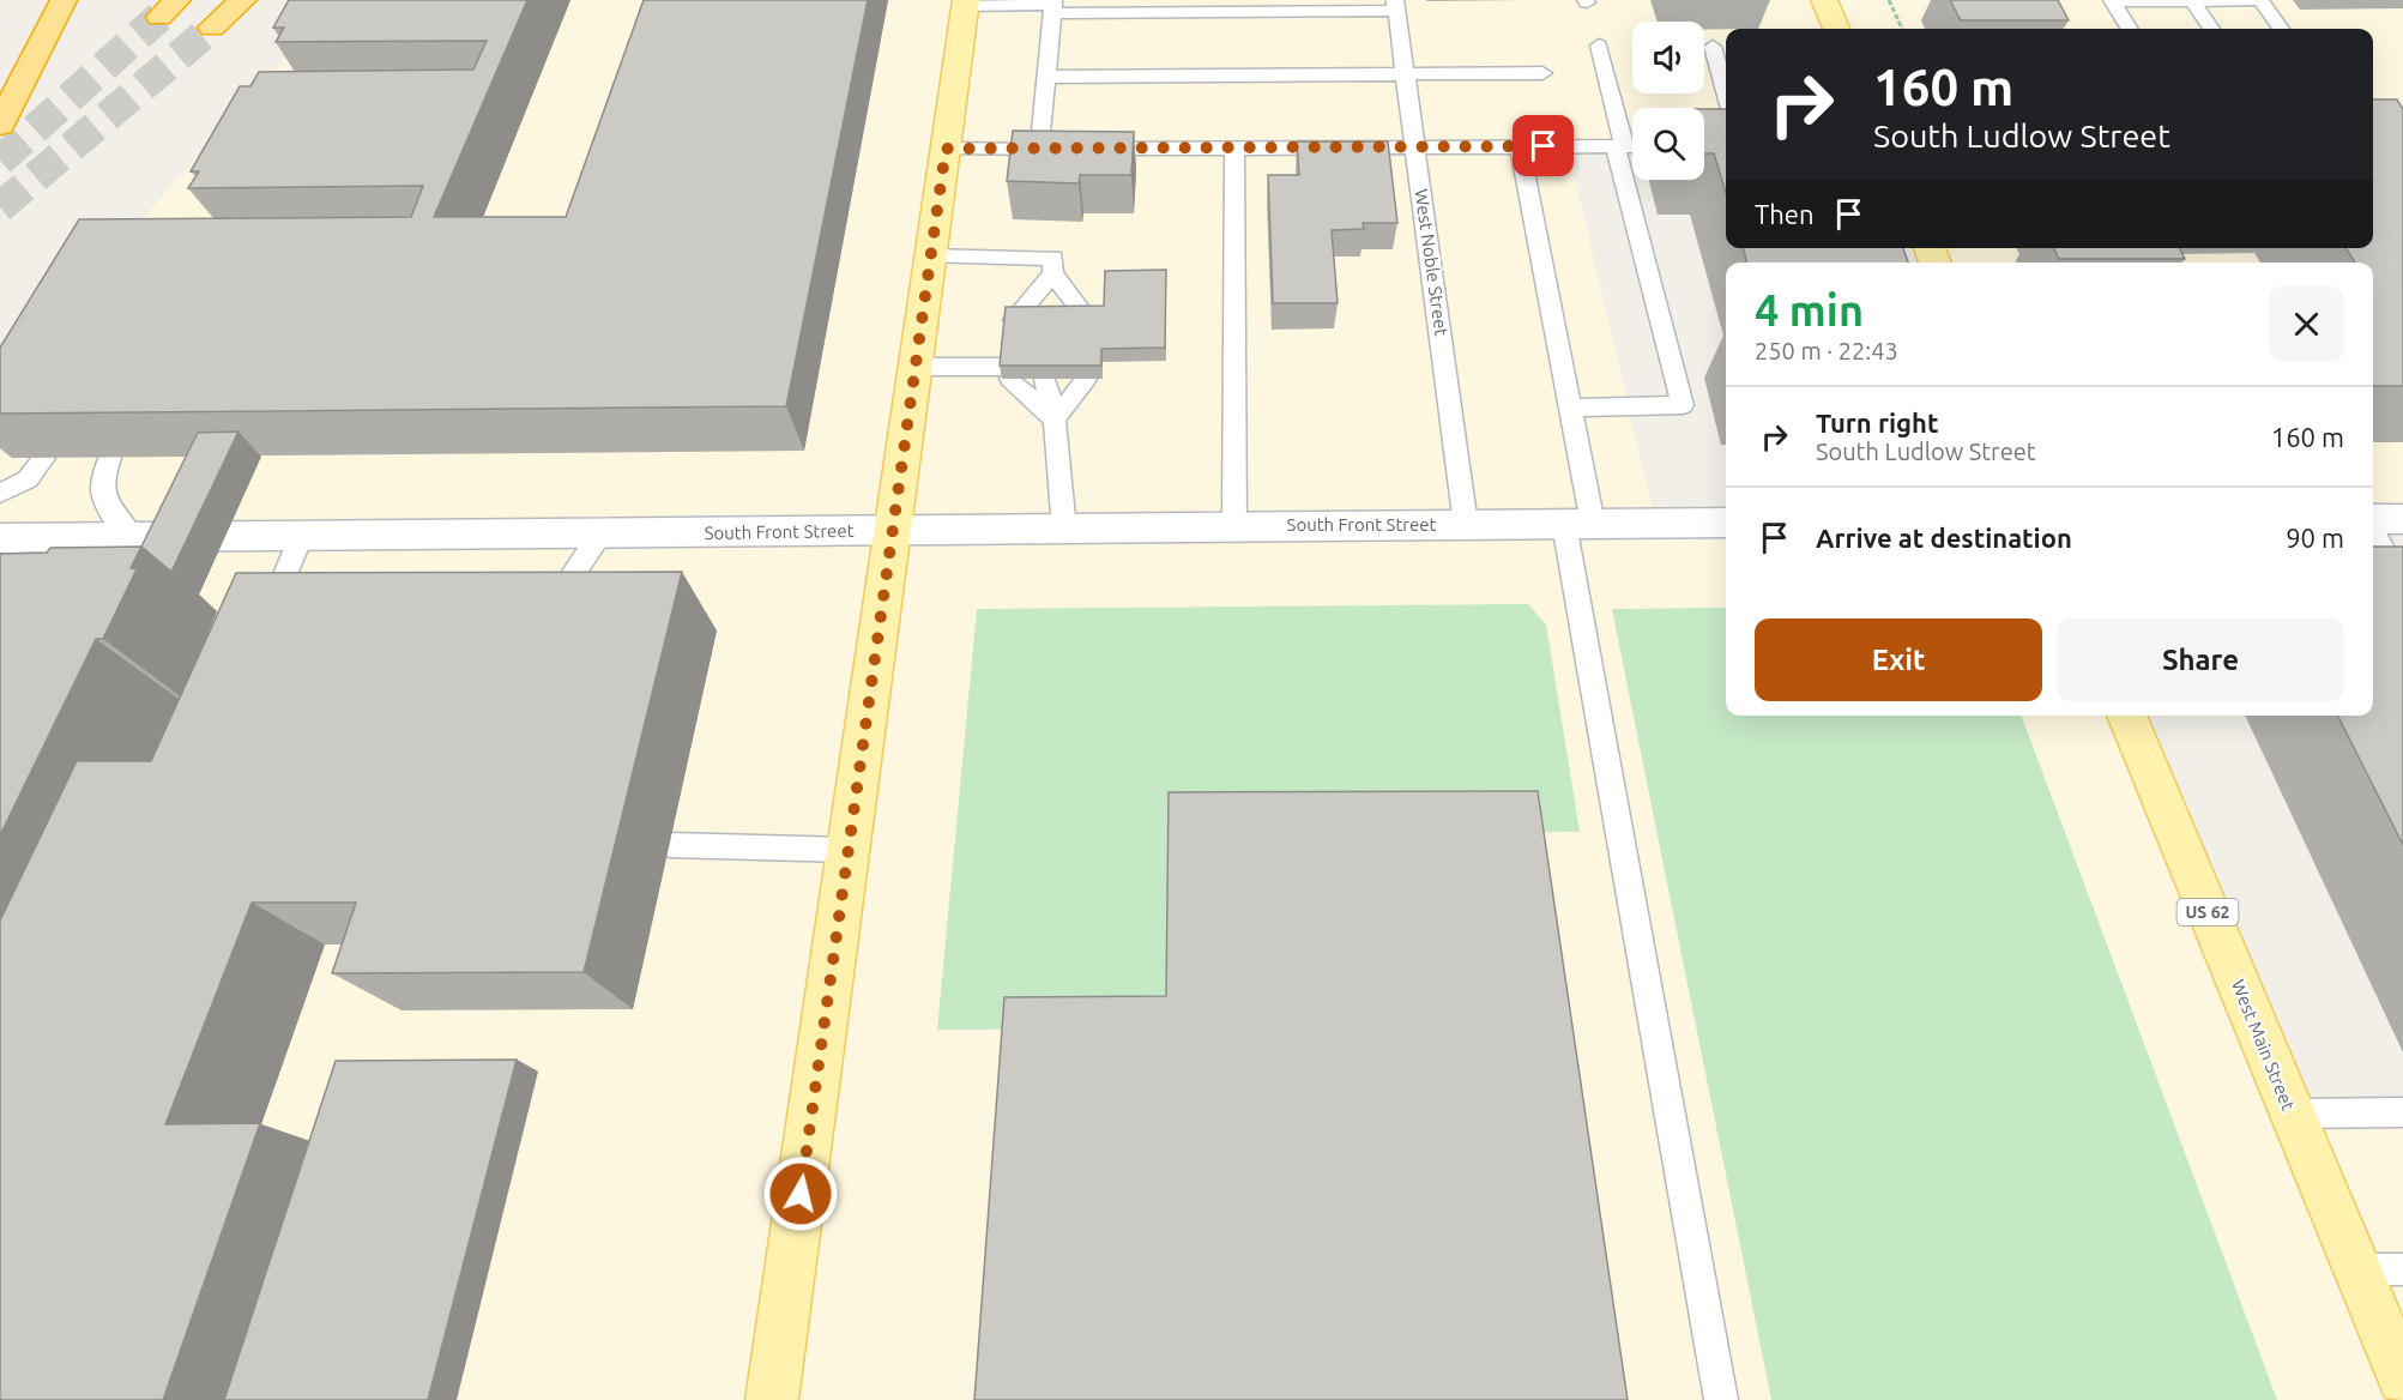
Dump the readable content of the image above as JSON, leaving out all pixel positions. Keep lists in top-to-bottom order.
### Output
{
  "streets": {
    "main road": ["US 62", "West Main Street"],
    "street": ["South Front Street"],
    "lane": ["West Noble Street"]
  },
  "crossings": [
    ["West Noble Street", "South Front Street"]
  ],
  "page": {
    "turn": ["160 m", "South Ludlow Street"],
    "then": "Then",
    "heading": ["4 min", "250 m · 22:43"],
    "list": [
      {
        "name": "Turn right",
        "note": "South Ludlow Street",
        "value": "160 m"
      },
      {
        "name": "Arrive at destination",
        "value": "90 m"
      }
    ],
    "buttons": ["Exit", "Share"]
  }
}
